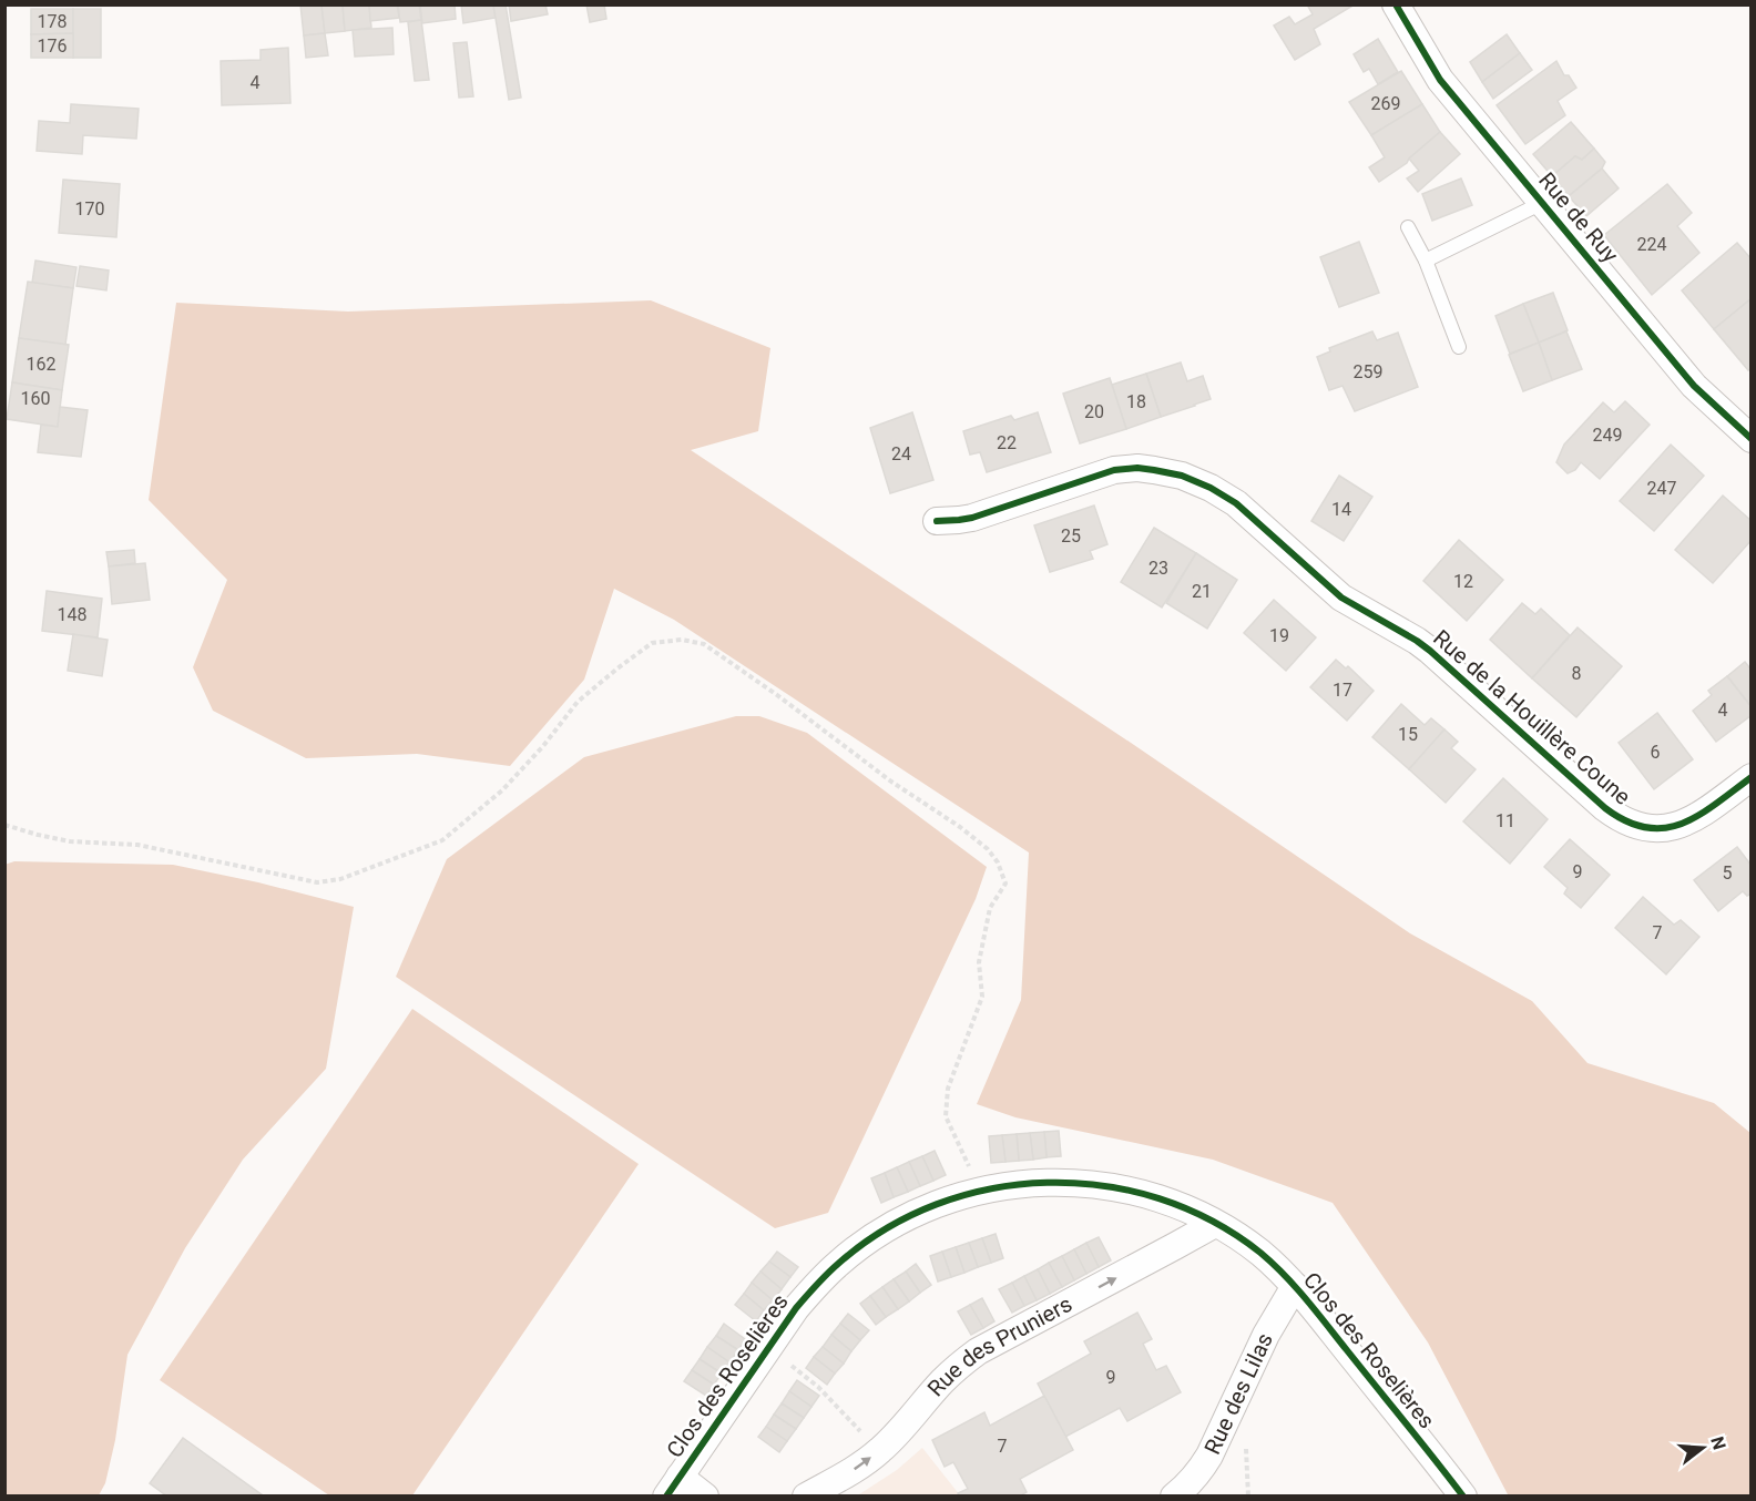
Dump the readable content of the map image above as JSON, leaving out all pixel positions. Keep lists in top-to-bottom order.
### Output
{
  "streets": {
    "street": [
      "Rue de Ruy",
      "Rue de la Houillère Coune",
      "Rue des Pruniers",
      "Clos des Roselières",
      "Rue des Lilas"
    ]
  },
  "crossings": [
    ["Rue des Pruniers", "Clos des Roselières"],
    ["Clos des Roselières", "Rue des Lilas"]
  ],
  "one_way": ["Rue des Pruniers"],
  "house_numbers": [
    "178",
    "176",
    "4",
    "269",
    "170",
    "224",
    "162",
    "259",
    "160",
    "18",
    "20",
    "249",
    "22",
    "24",
    "247",
    "14",
    "25",
    "23",
    "12",
    "21",
    "148",
    "19",
    "8",
    "17",
    "4",
    "15",
    "6",
    "11",
    "9",
    "5",
    "7",
    "9",
    "7"
  ],
  "north": "right"
}
